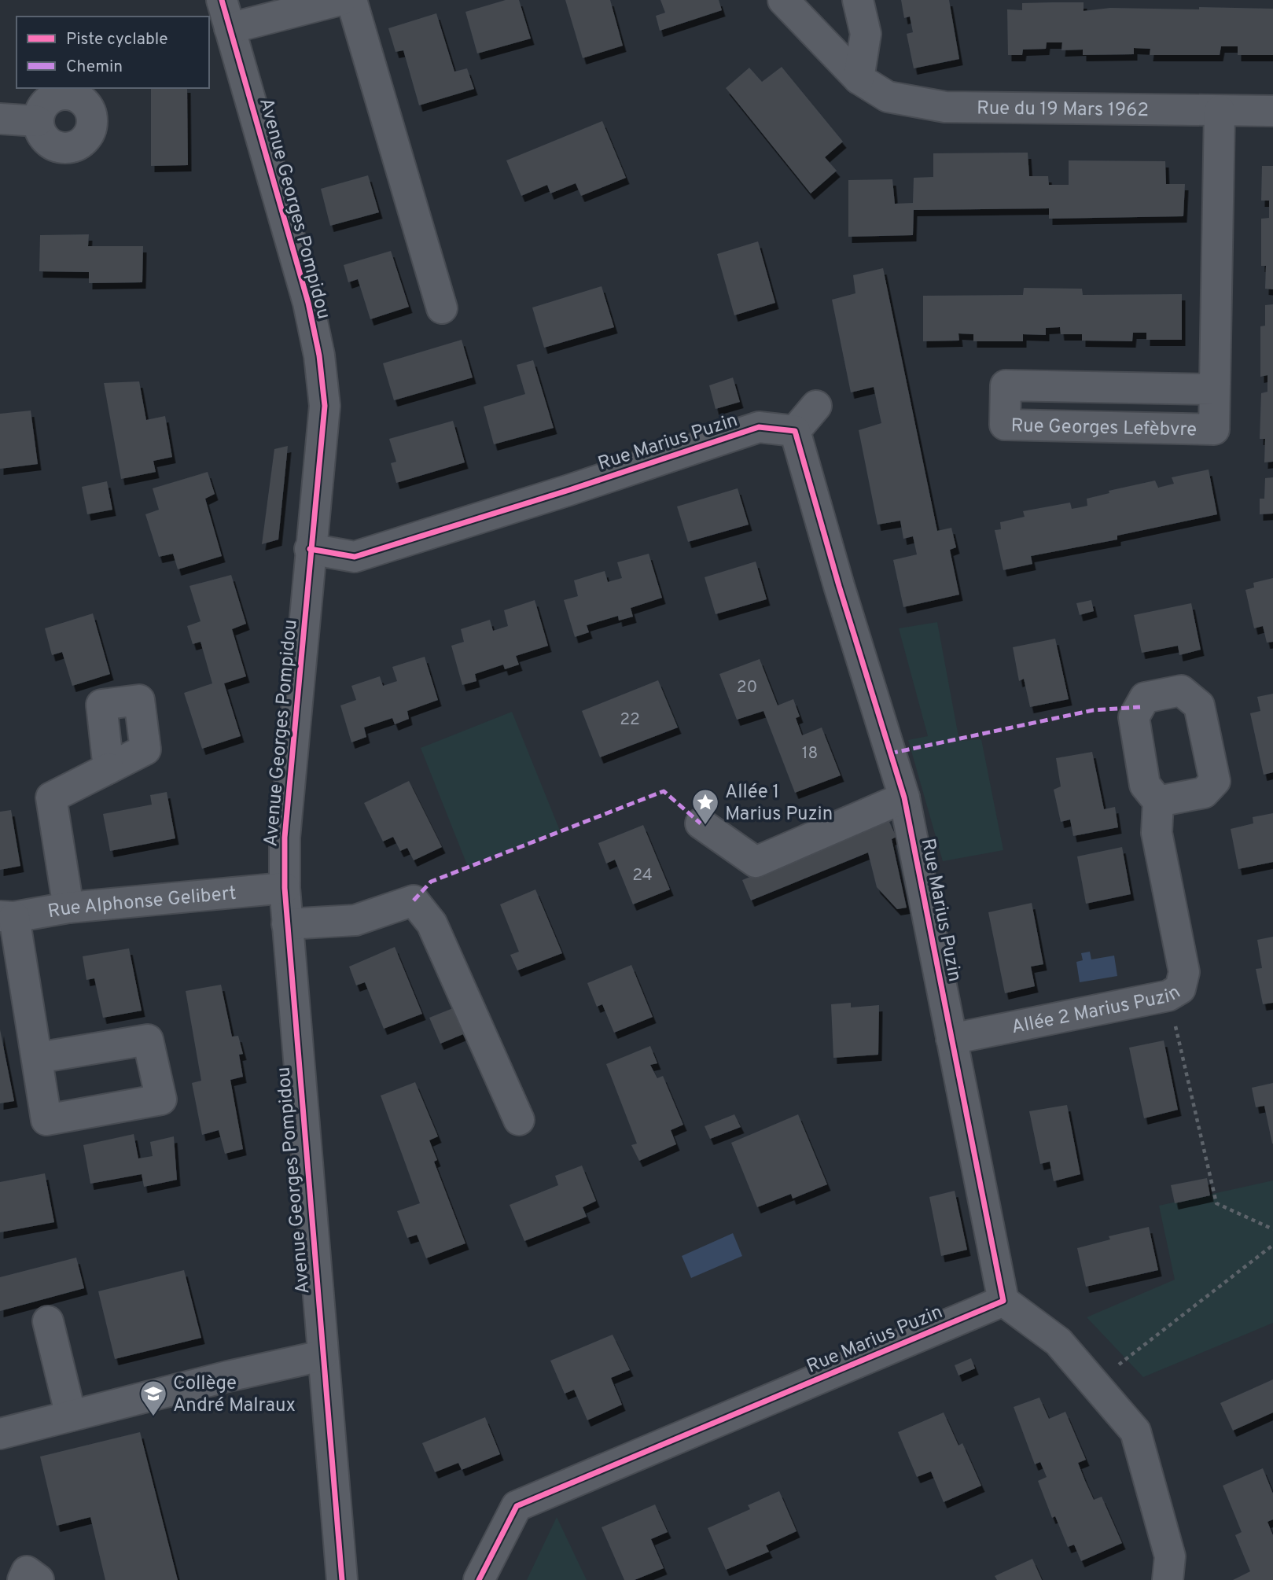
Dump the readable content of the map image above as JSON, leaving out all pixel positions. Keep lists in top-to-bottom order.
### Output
{
  "streets": {
    "street": [
      "Rue du 19 Mars 1962",
      "Avenue Georges Pompidou",
      "Rue Georges Lefèbvre",
      "Rue Marius Puzin",
      "Rue Alphonse Gelibert",
      "Allée 2 Marius Puzin"
    ]
  },
  "crossings": [
    ["Rue du 19 Mars 1962", "Rue Georges Lefèbvre"],
    ["Avenue Georges Pompidou", "Rue Marius Puzin"],
    ["Avenue Georges Pompidou", "Rue Alphonse Gelibert"],
    ["Rue Marius Puzin", "Allée 2 Marius Puzin"]
  ],
  "places": {
    "place": ["Allée 1 Marius Puzin"],
    "school or university": ["Collège André Malraux"]
  },
  "house_numbers": [
    "20",
    "22",
    "18",
    "24"
  ],
  "legend": ["Piste cyclable", "Chemin"]
}
